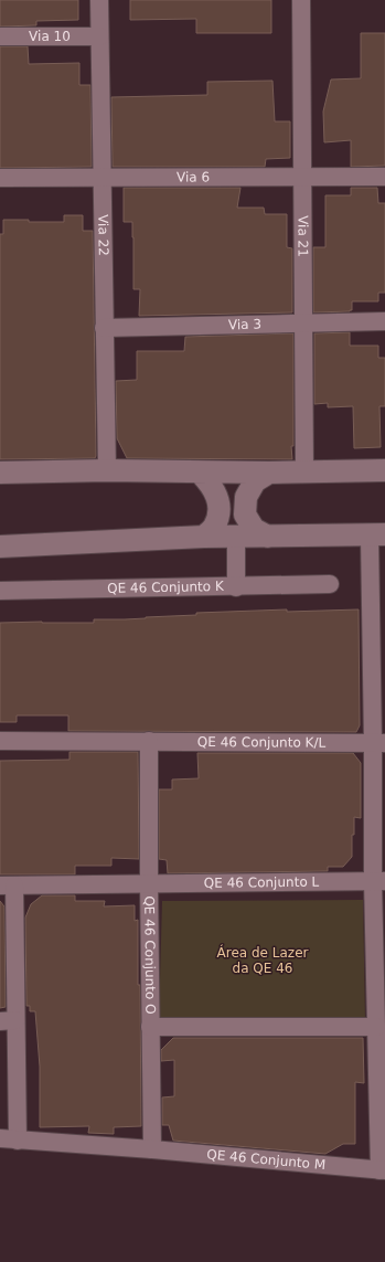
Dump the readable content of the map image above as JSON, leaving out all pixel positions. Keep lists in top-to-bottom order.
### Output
{
  "streets": {
    "street": [
      "Via 10",
      "Via 6",
      "Via 22",
      "Via 21",
      "Via 3",
      "QE 46 Conjunto K",
      "QE 46 Conjunto K/L",
      "QE 46 Conjunto L",
      "QE 46 Conjunto O",
      "QE 46 Conjunto M"
    ]
  },
  "crossings": [
    ["Via 10", "Via 22"],
    ["Via 6", "Via 22"],
    ["Via 6", "Via 21"],
    ["Via 22", "Via 3"],
    ["Via 21", "Via 3"],
    ["QE 46 Conjunto K/L", "QE 46 Conjunto O"],
    ["QE 46 Conjunto L", "QE 46 Conjunto O"],
    ["QE 46 Conjunto O", "QE 46 Conjunto M"]
  ],
  "parks": ["Área de Lazer da QE 46"]
}
